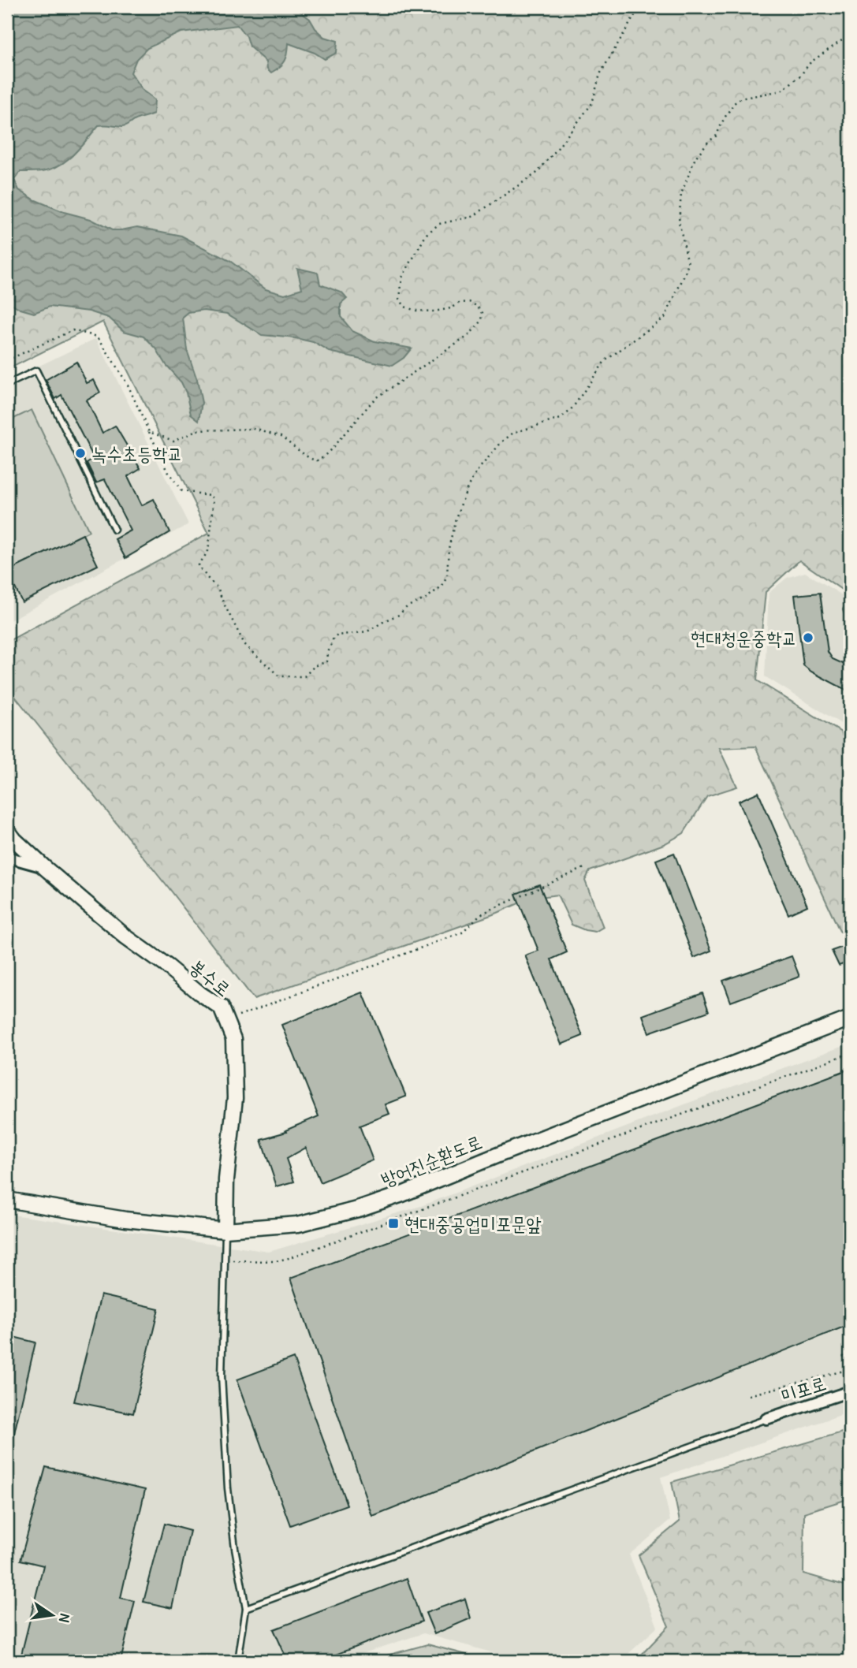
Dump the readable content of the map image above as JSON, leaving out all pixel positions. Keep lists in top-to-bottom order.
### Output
{
  "streets": {
    "main road": ["봉수로", "방어진순환도로"],
    "street": ["미포로"]
  },
  "crossings": [
    ["봉수로", "방어진순환도로"]
  ],
  "places": {
    "other": ["녹수초등학교", "현대청운중학교"],
    "transit": ["현대중공업미포문앞"]
  },
  "north": "right"
}
